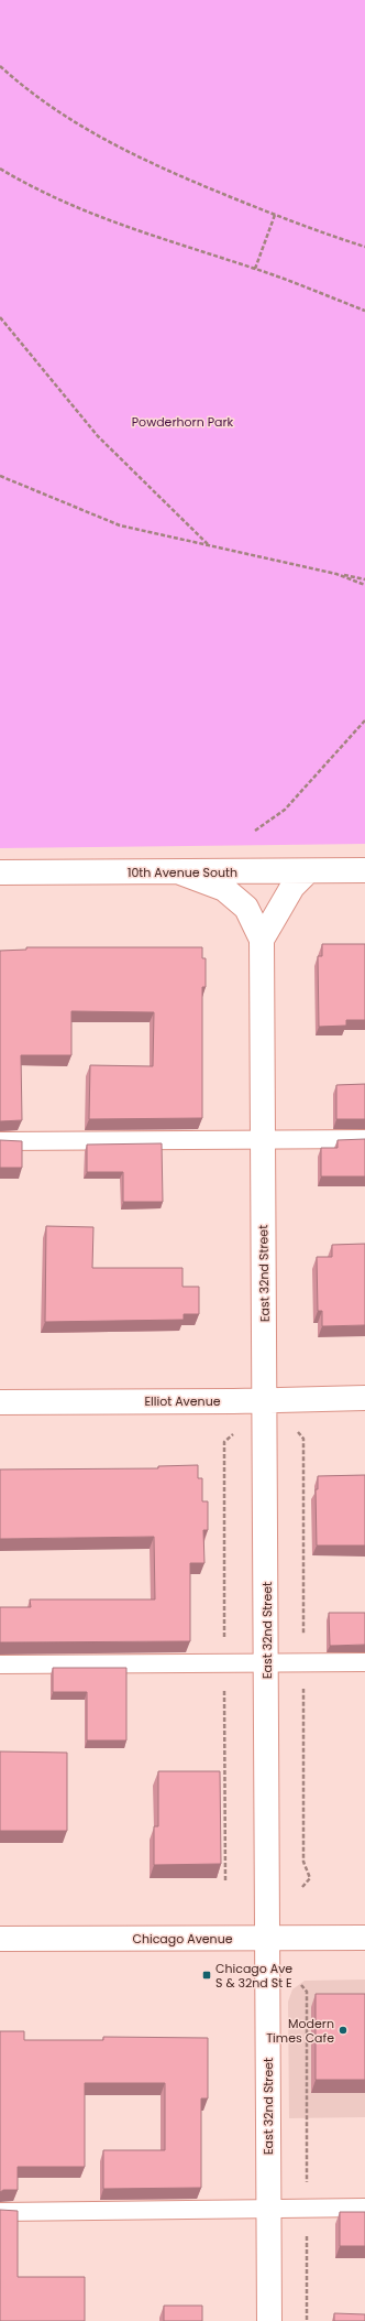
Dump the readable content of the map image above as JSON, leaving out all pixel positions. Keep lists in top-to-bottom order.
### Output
{
  "streets": {
    "street": [
      "10th Avenue South",
      "East 32nd Street",
      "Elliot Avenue",
      "Chicago Avenue"
    ]
  },
  "crossings": [
    ["10th Avenue South", "East 32nd Street"],
    ["East 32nd Street", "Elliot Avenue"],
    ["East 32nd Street", "Chicago Avenue"]
  ],
  "parks": ["Powderhorn Park"],
  "places": {
    "transit": ["Chicago Ave S & 32nd St E"],
    "other": ["Modern Times Cafe"]
  }
}
